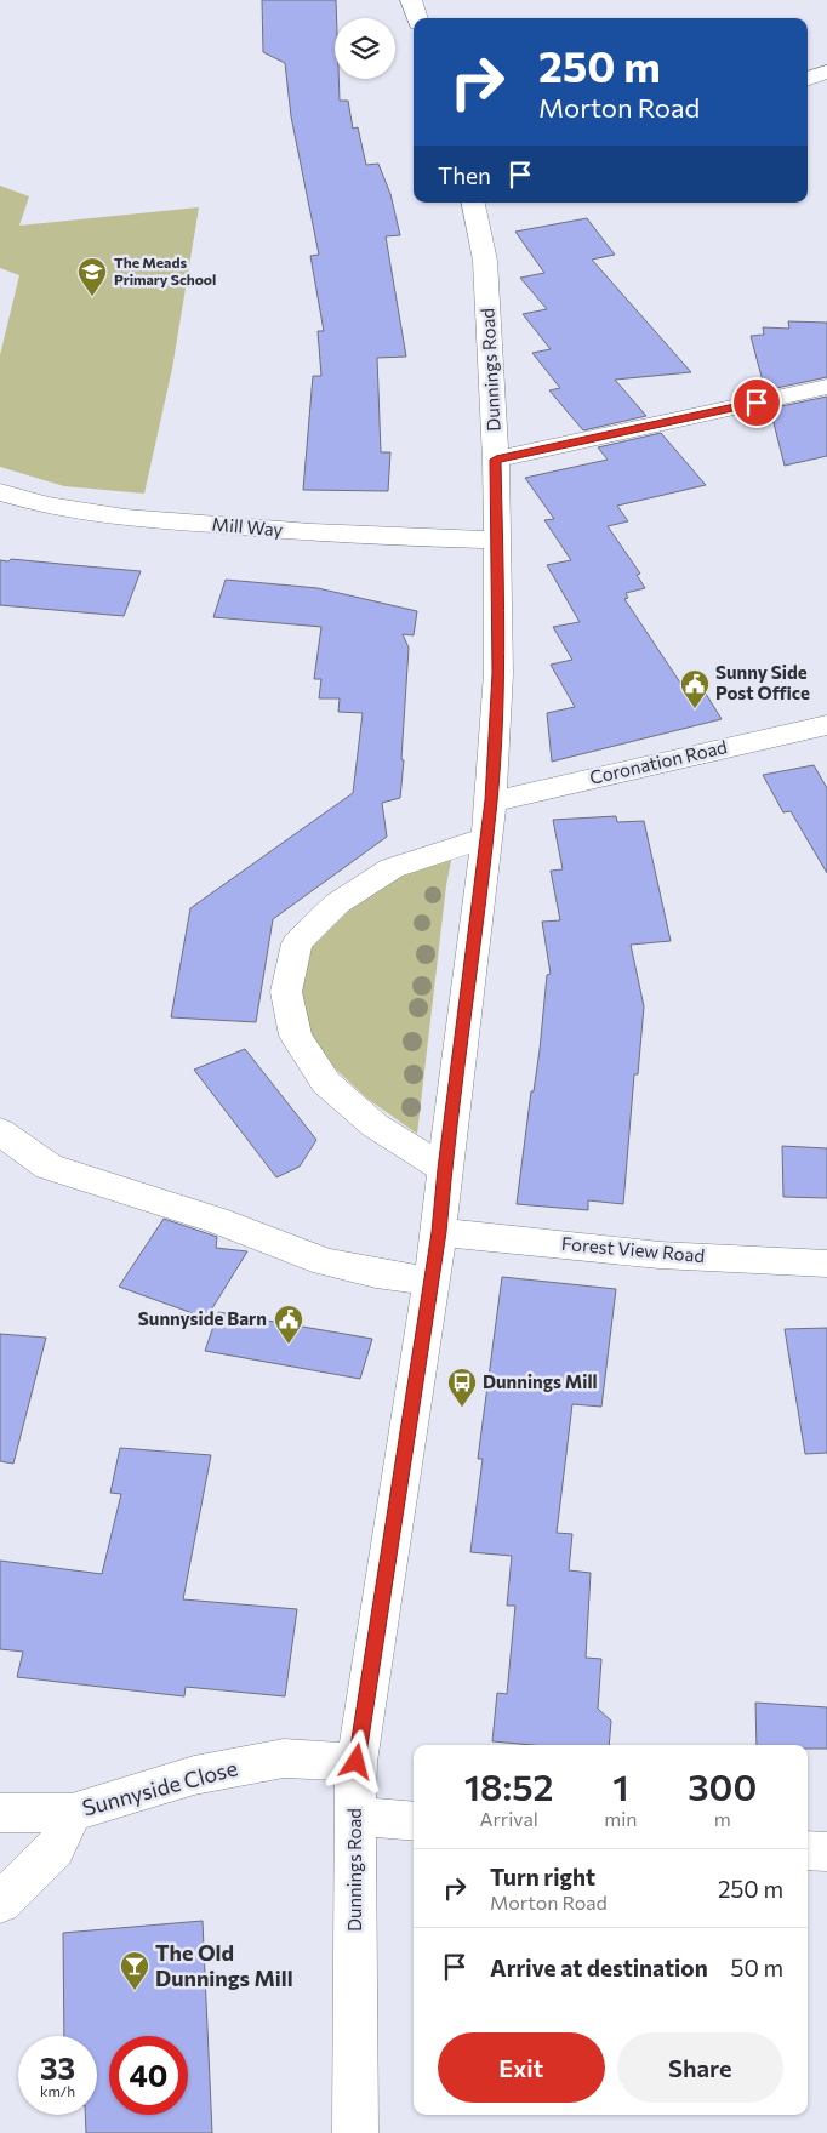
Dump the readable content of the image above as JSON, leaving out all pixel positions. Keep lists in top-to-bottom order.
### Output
{
  "streets": {
    "street": [
      "Dunnings Road",
      "Mill Way",
      "Coronation Road",
      "Forest View Road",
      "Sunnyside Close"
    ]
  },
  "crossings": [
    ["Dunnings Road", "Mill Way"],
    ["Dunnings Road", "Coronation Road"],
    ["Dunnings Road", "Forest View Road"],
    ["Dunnings Road", "Sunnyside Close"]
  ],
  "places": {
    "school or university": ["The Meads Primary School"],
    "public building": ["Sunny Side Post Office", "Sunnyside Barn"],
    "bus stop": ["Dunnings Mill"],
    "bar": ["The Old Dunnings Mill"]
  },
  "page": {
    "turn": ["250 m", "Morton Road"],
    "then": "Then",
    "eta": [
      "18:52",
      "Arrival",
      "1",
      "min",
      "300",
      "m"
    ],
    "list": [
      {
        "name": "Turn right",
        "note": "Morton Road",
        "value": "250 m"
      },
      {
        "name": "Arrive at destination",
        "value": "50 m"
      }
    ],
    "buttons": ["Exit", "Share"],
    "speed": "33 km/h",
    "limit": "40"
  }
}
